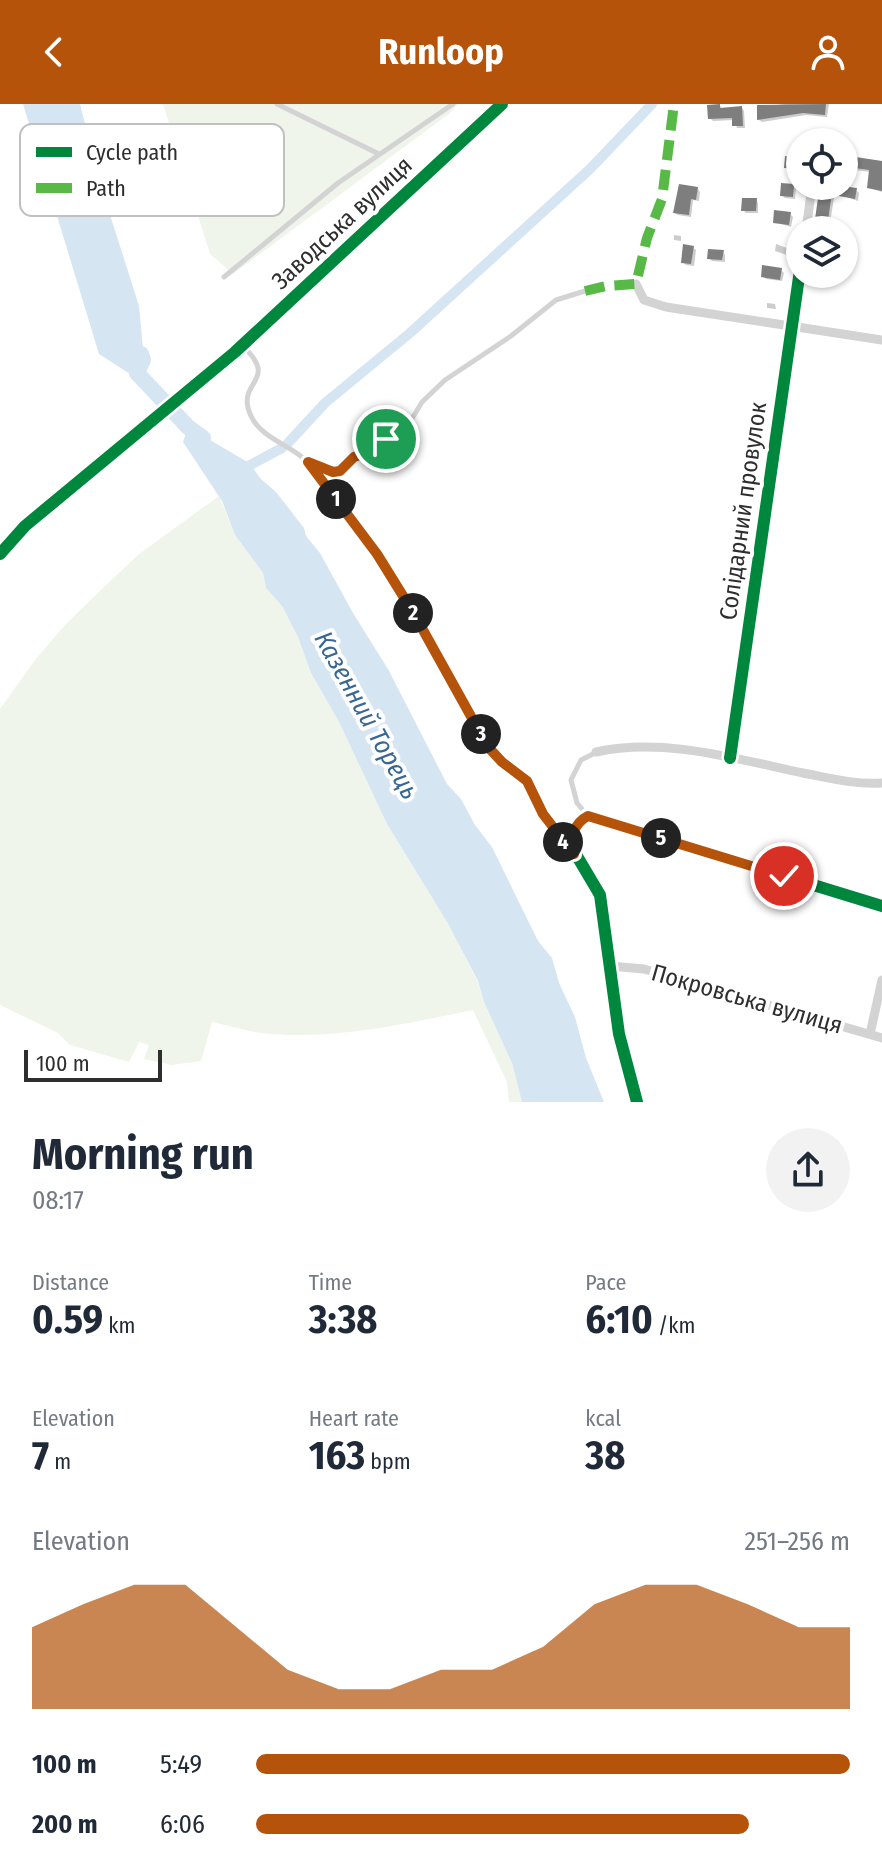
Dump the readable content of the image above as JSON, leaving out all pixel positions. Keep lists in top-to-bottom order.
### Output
{
  "streets": {
    "street": ["Заводська вулиця", "Солідарний провулок", "Покровська вулиця"]
  },
  "water": ["Казенний Торець"],
  "legend": ["Cycle path", "Path"],
  "scale_bar": "100 m",
  "page": {
    "header": "Runloop",
    "pins": [
      "1",
      "2",
      "3",
      "5",
      "4"
    ],
    "scale": "100 m",
    "heading": ["Morning run", "08:17"],
    "stats": [
      ["Distance", "0.59 km"],
      ["Time", "3:38"],
      ["Pace", "6:10 /km"],
      ["Elevation", "7 m"],
      ["Heart rate", "163 bpm"],
      ["kcal", "38"]
    ],
    "chart": ["Elevation", "251–256 m"],
    "list": [
      {
        "name": "100 m",
        "note": "5:49"
      },
      {
        "name": "200 m",
        "note": "6:06"
      }
    ]
  }
}
